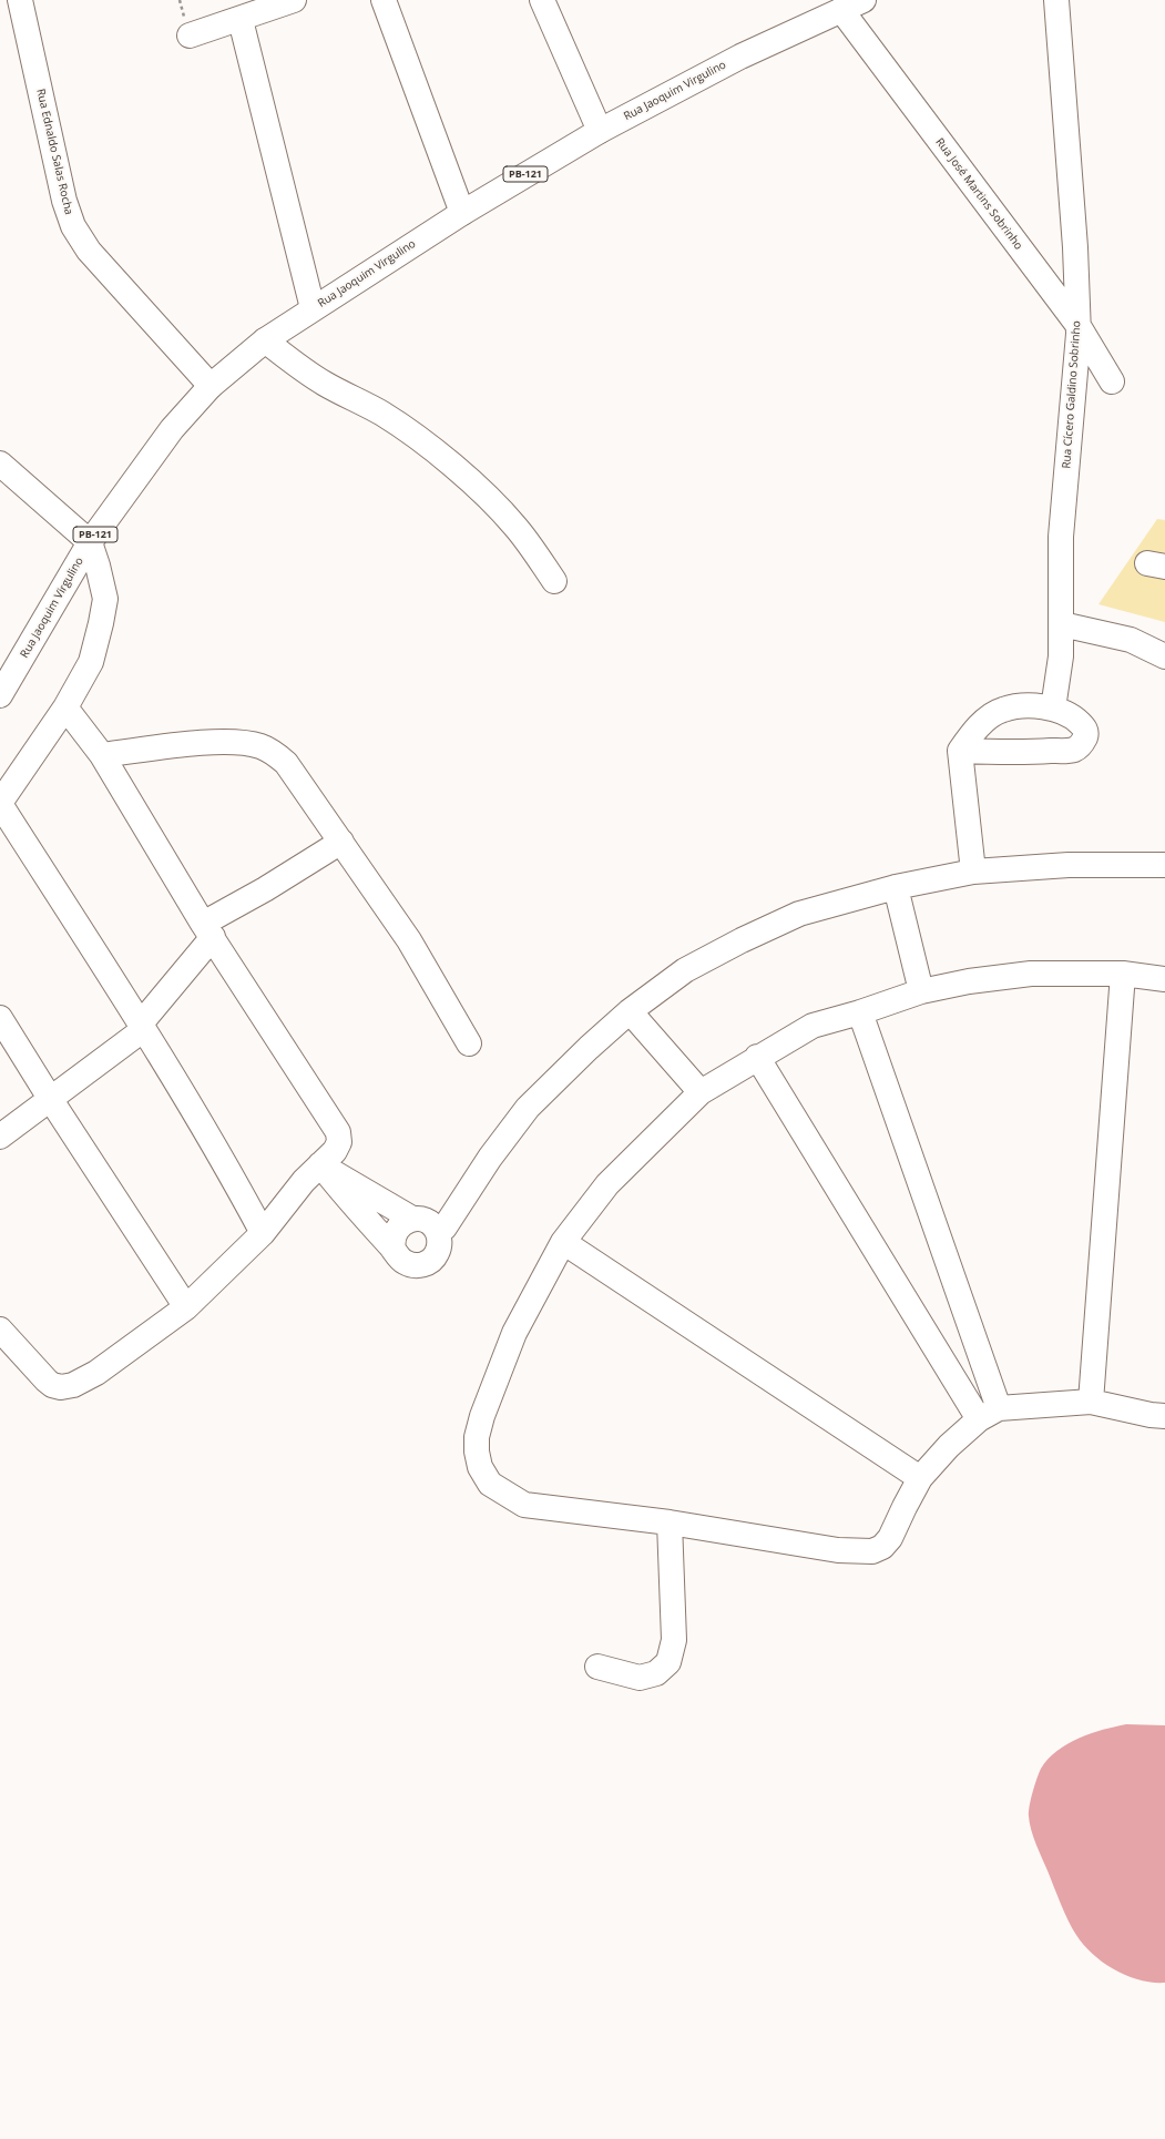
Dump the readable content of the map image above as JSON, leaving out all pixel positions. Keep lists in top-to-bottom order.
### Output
{
  "streets": {
    "street": [
      "Rua Jaoquim Virgulino",
      "Rua Ednaldo Salas Rocha",
      "PB-121",
      "Rua José Martins Sobrinho",
      "Rua Cícero Galdino Sobrinho"
    ]
  },
  "crossings": [
    ["Rua Jaoquim Virgulino", "Rua Ednaldo Salas Rocha"],
    ["Rua Jaoquim Virgulino", "Rua José Martins Sobrinho"],
    ["Rua José Martins Sobrinho", "Rua Cícero Galdino Sobrinho"]
  ]
}
